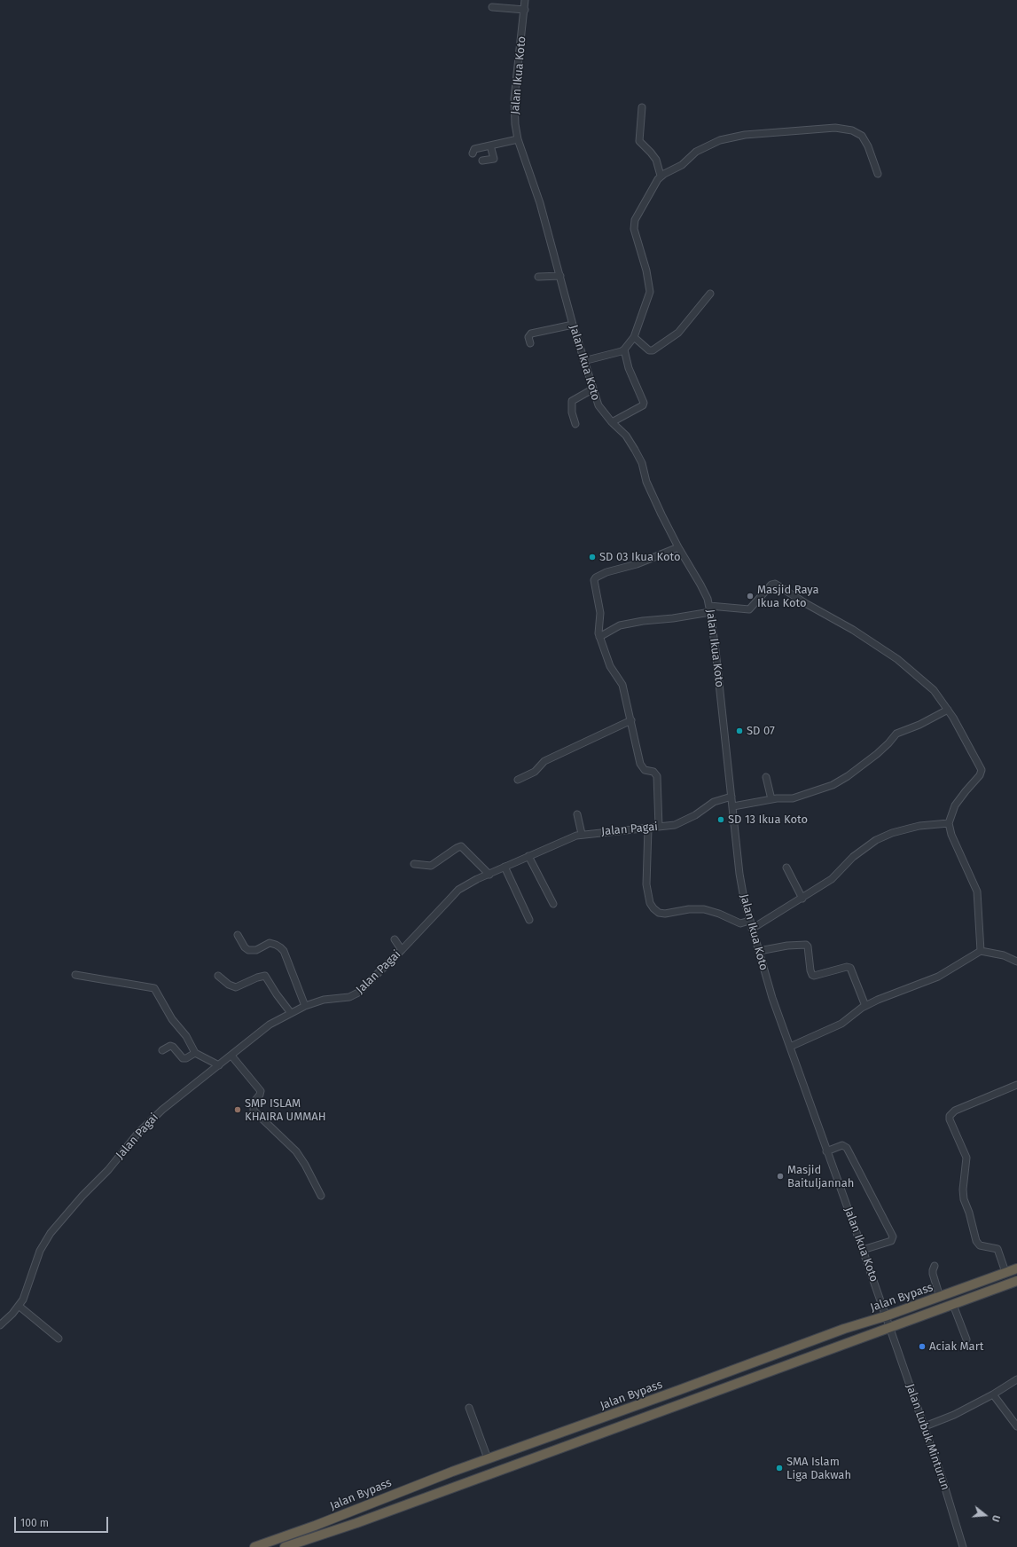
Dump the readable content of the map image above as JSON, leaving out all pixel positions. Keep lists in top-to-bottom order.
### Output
{
  "streets": {
    "highway": ["Jalan Bypass"],
    "street": ["Jalan Ikua Koto", "Jalan Pagai", "Jalan Lubuk Minturun"]
  },
  "crossings": [
    ["Jalan Ikua Koto", "Jalan Pagai"],
    ["Jalan Ikua Koto", "Jalan Bypass"],
    ["Jalan Ikua Koto", "Jalan Lubuk Minturun"]
  ],
  "places": [
    "SD 03 Ikua Koto",
    "Masjid Raya Ikua Koto",
    "SD 07",
    "SD 13 Ikua Koto",
    "SMP ISLAM KHAIRA UMMAH",
    "Masjid Baituljannah",
    "Aciak Mart",
    "SMA Islam Liga Dakwah"
  ],
  "scale_bar": "100 m",
  "north": "right"
}
